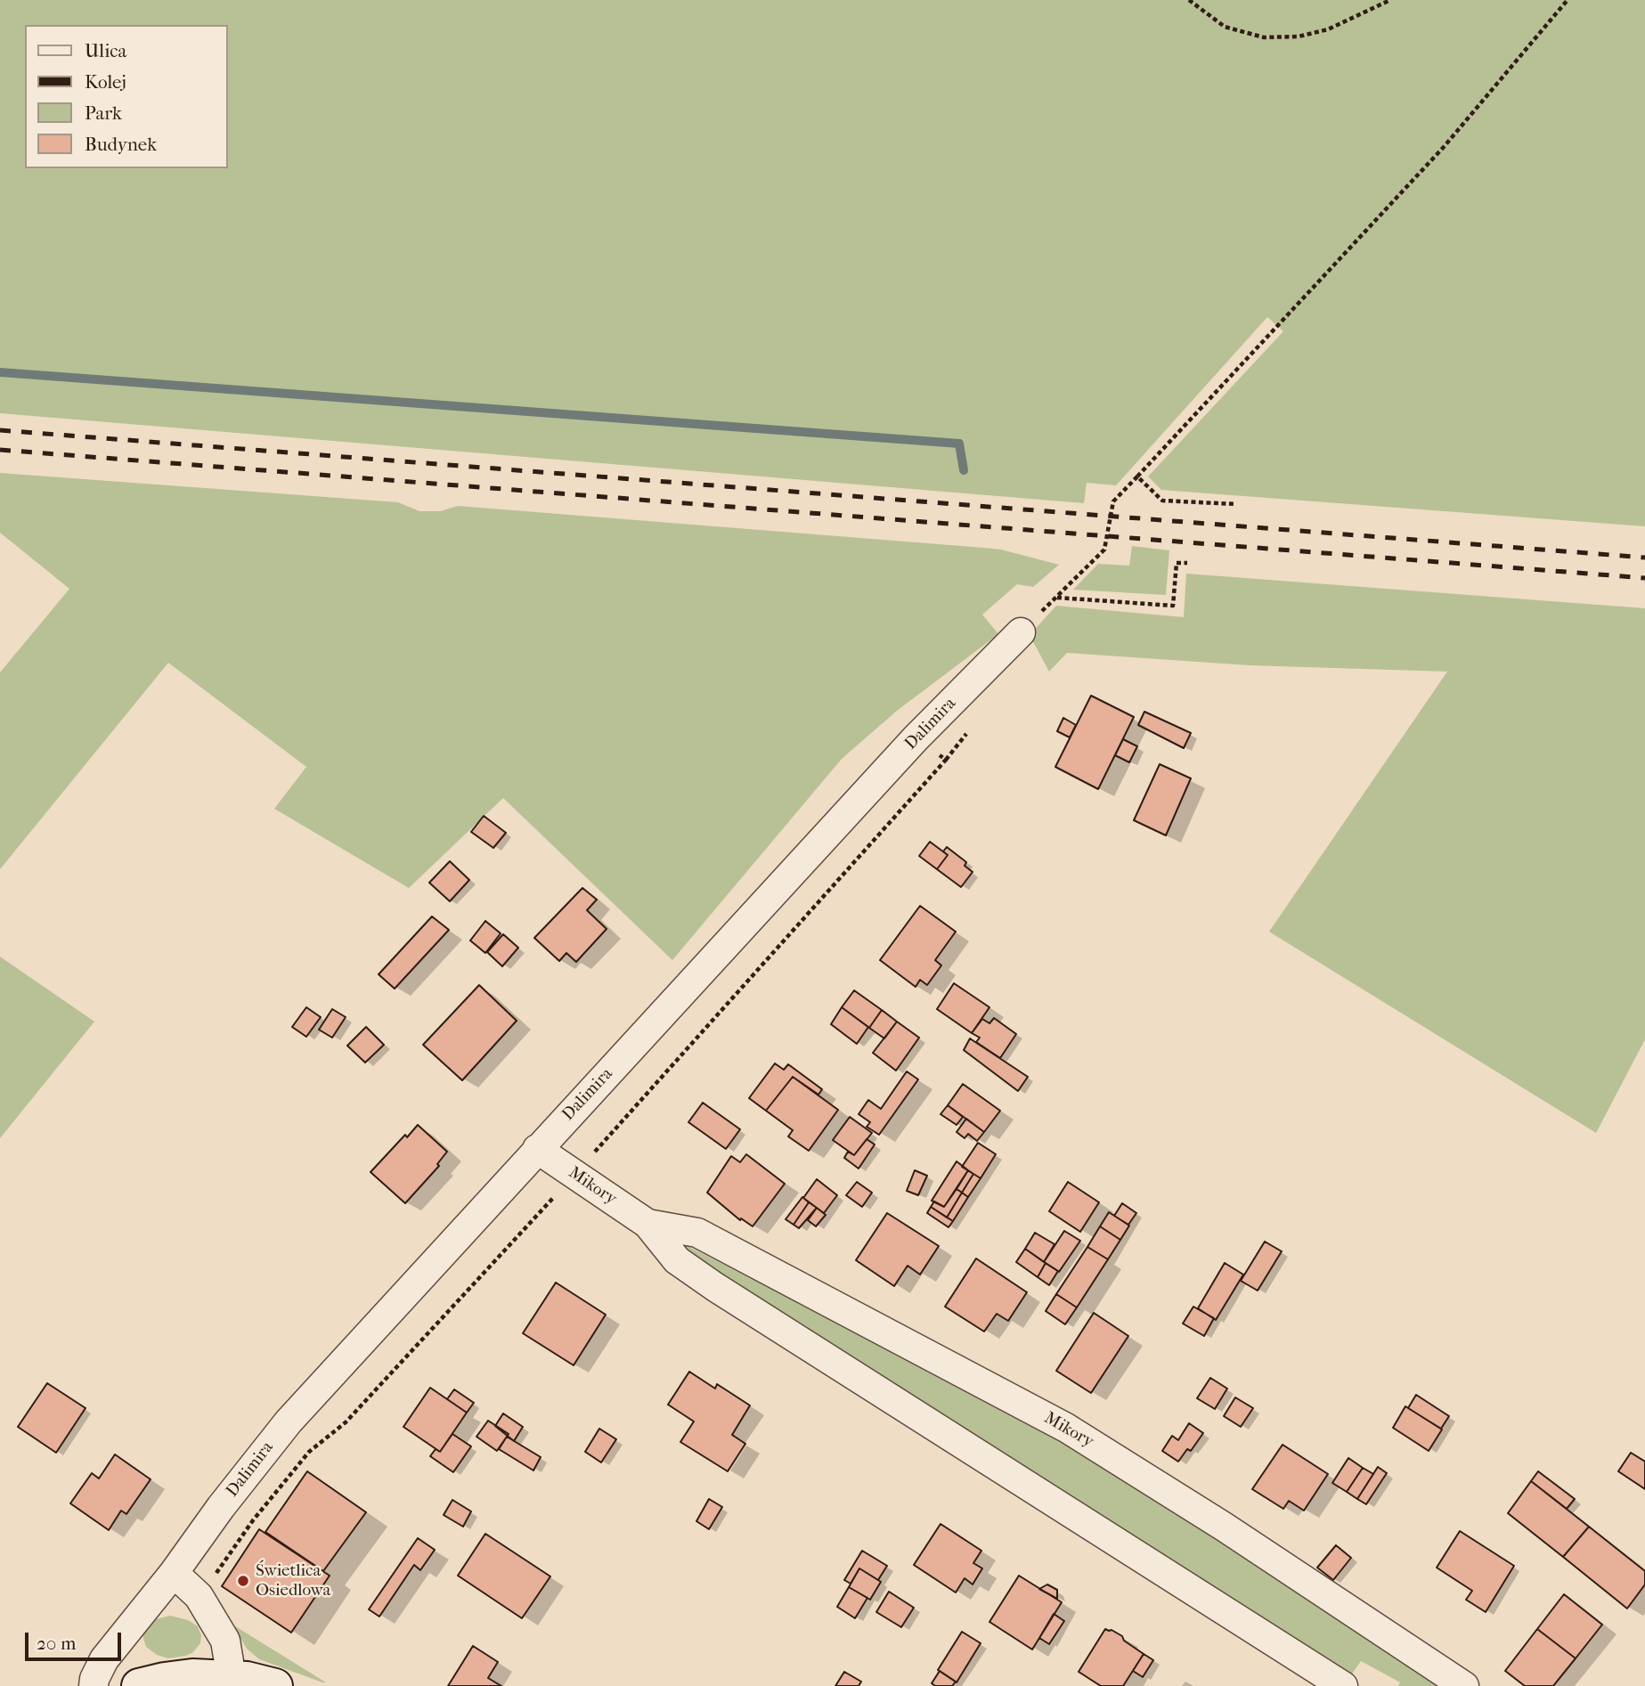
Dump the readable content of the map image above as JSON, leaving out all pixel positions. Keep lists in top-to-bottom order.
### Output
{
  "streets": {
    "street": ["Dalimira", "Mikory"]
  },
  "crossings": [
    ["Dalimira", "Mikory"]
  ],
  "places": ["Świetlica Osiedlowa"],
  "legend": [
    "Ulica",
    "Kolej",
    "Park",
    "Budynek"
  ],
  "scale_bar": "20 m"
}
